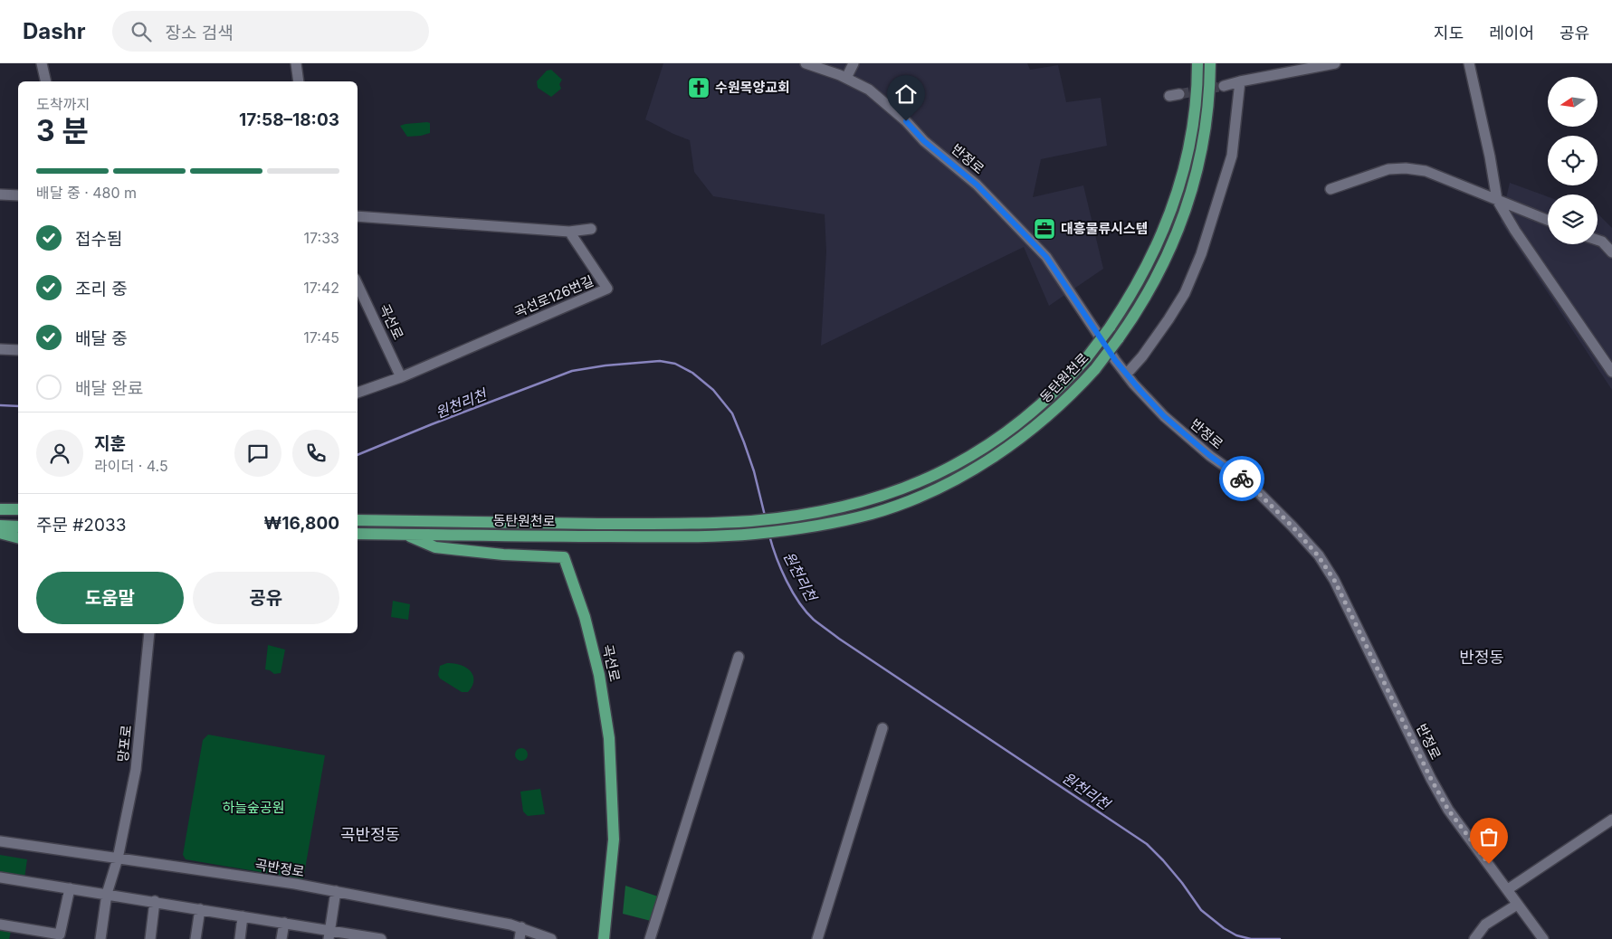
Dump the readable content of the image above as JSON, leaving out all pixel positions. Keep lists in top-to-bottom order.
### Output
{
  "streets": {
    "main road": ["곡선로", "동탄원천로"],
    "street": [
      "반정로",
      "곡선로126번길",
      "망포로",
      "곡반정로"
    ]
  },
  "crossings": [
    ["곡선로126번길", "곡선로"],
    ["곡선로", "동탄원천로"],
    ["망포로", "곡반정로"]
  ],
  "districts": ["반정동", "곡반정동"],
  "water": ["원천리천"],
  "parks": ["하늘숲공원"],
  "places": {
    "church": ["수원목양교회"],
    "office": ["대흥물류시스템"]
  },
  "north": "left",
  "page": {
    "header": "Dashr",
    "search": "장소 검색",
    "nav": ["지도", "레이어", "공유"],
    "heading": ["3 분", "도착까지", "17:58–18:03"],
    "panel": [
      "지훈",
      "라이더 · 4.5",
      "주문 #2033",
      "₩16,800"
    ],
    "bar": "배달 중 · 480 m",
    "list": [
      ["접수됨", "17:33"],
      ["조리 중", "17:42"],
      ["배달 중", "17:45"],
      "배달 완료"
    ],
    "buttons": ["도움말", "공유"]
  }
}
